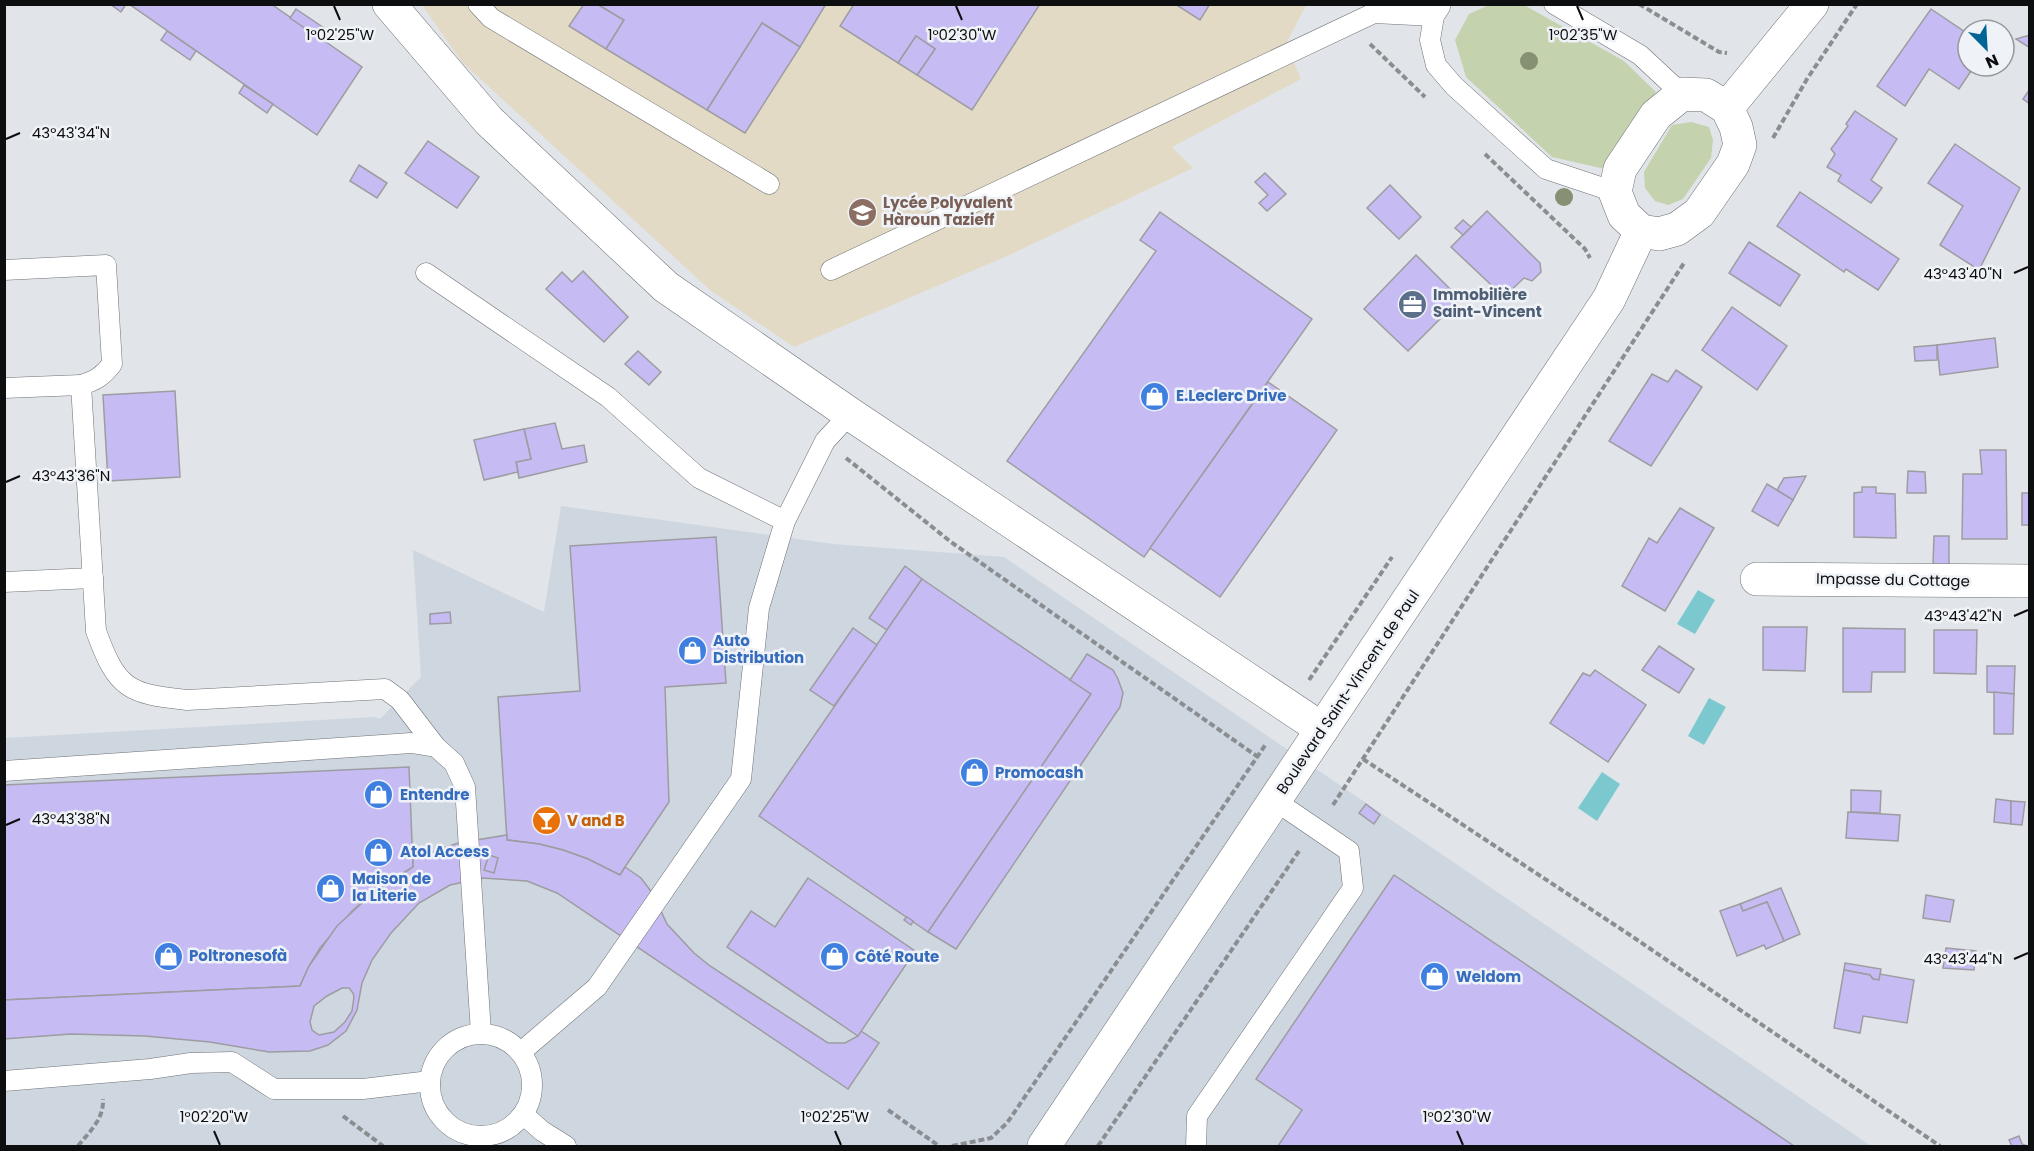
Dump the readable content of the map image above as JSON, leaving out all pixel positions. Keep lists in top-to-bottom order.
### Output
{
  "streets": {
    "main road": ["Impasse du Cottage", "Boulevard Saint-Vincent de Paul"]
  },
  "places": {
    "school or university": ["Lycée Polyvalent Hàroun Tazieff"],
    "office": ["Immobilière Saint-Vincent"],
    "shop": [
      "E.Leclerc Drive",
      "Auto Distribution",
      "Promocash",
      "Entendre",
      "Atol Access",
      "Maison de la Literie",
      "Poltronesofà",
      "Côté Route",
      "Weldom"
    ],
    "bar": ["V and B"]
  },
  "north": "bottom right",
  "coordinates": [
    "1°02'25\"W",
    "1°02'30\"W",
    "1°02'35\"W",
    "43°43'34\"N",
    "43°43'40\"N",
    "43°43'36\"N",
    "43°43'42\"N",
    "43°43'38\"N",
    "43°43'44\"N",
    "1°02'20\"W"
  ]
}
